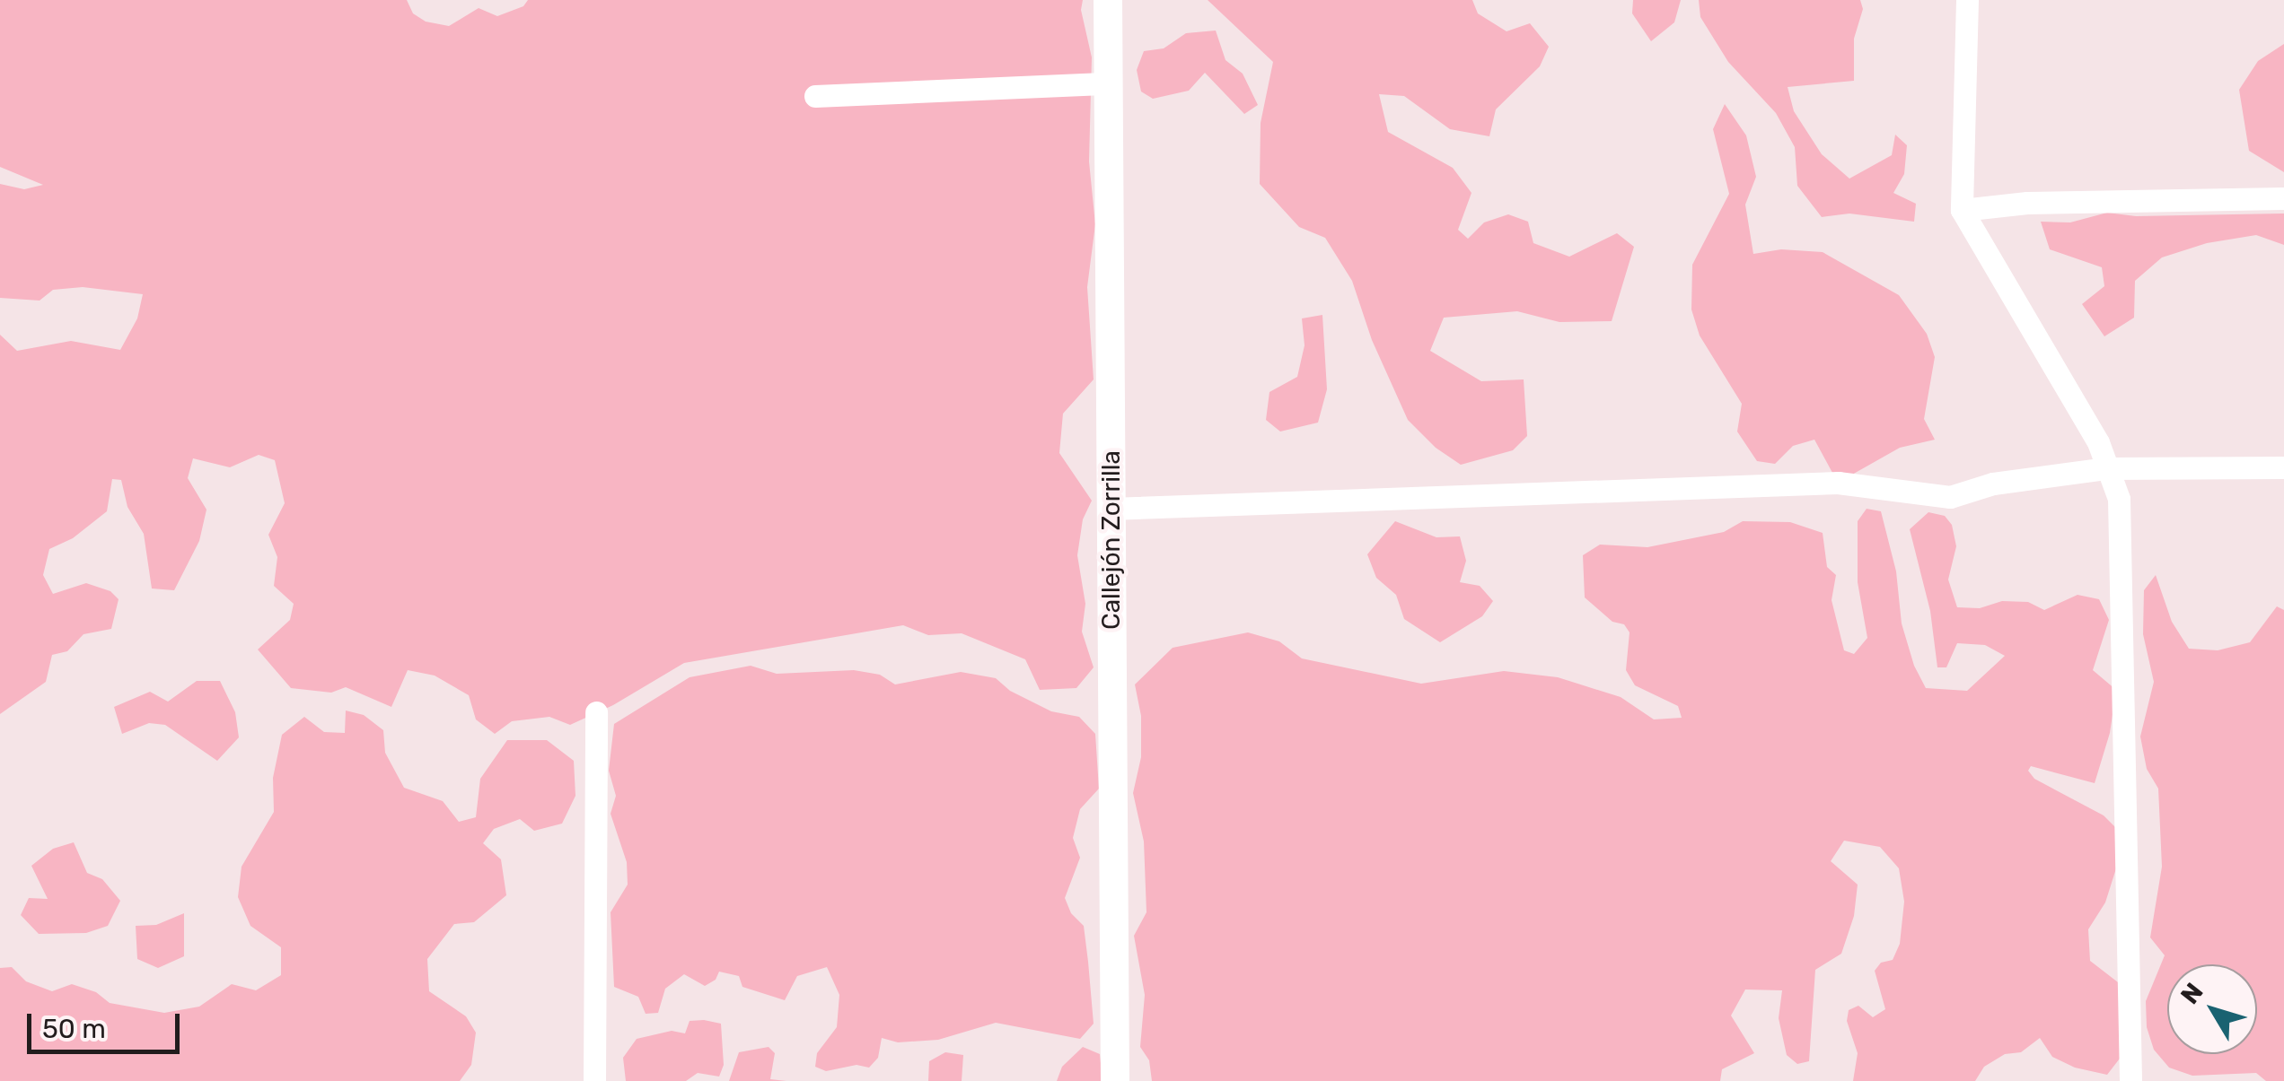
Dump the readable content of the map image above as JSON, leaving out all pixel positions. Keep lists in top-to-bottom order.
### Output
{
  "streets": {
    "street": ["Callejón Zorrilla"]
  },
  "scale_bar": "50 m",
  "north": "top left"
}
